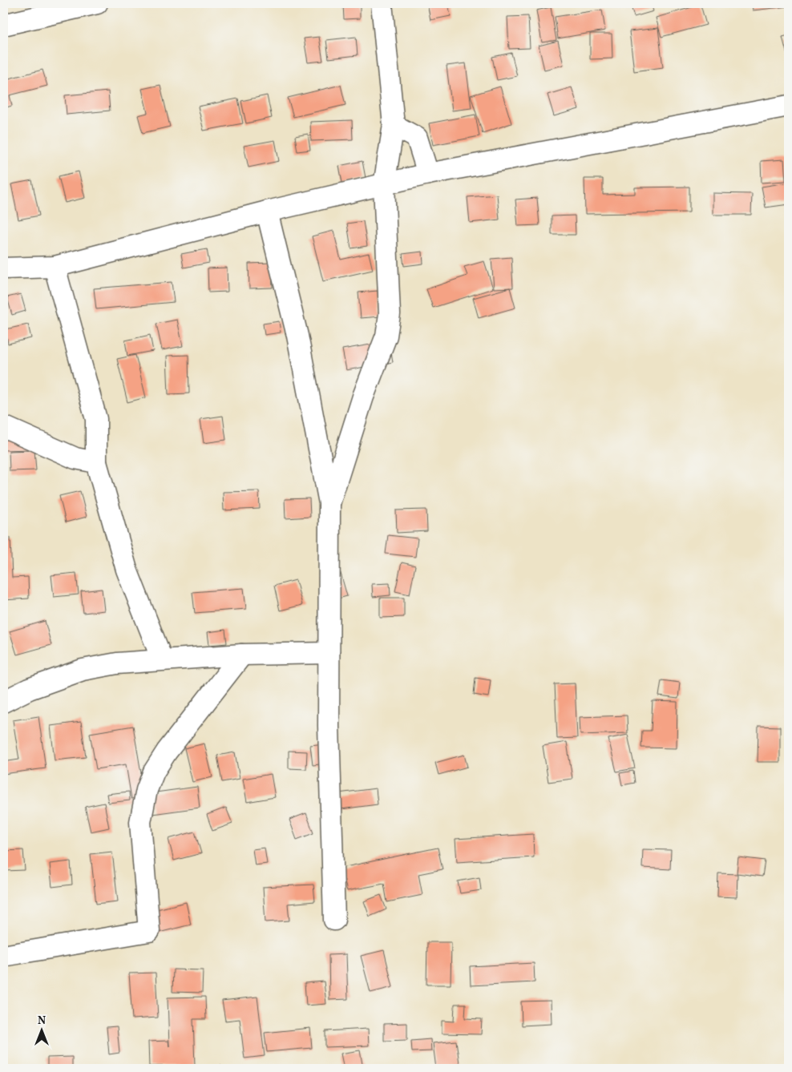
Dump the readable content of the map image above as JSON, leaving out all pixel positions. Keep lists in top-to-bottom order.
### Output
{
  "north": "top"
}
